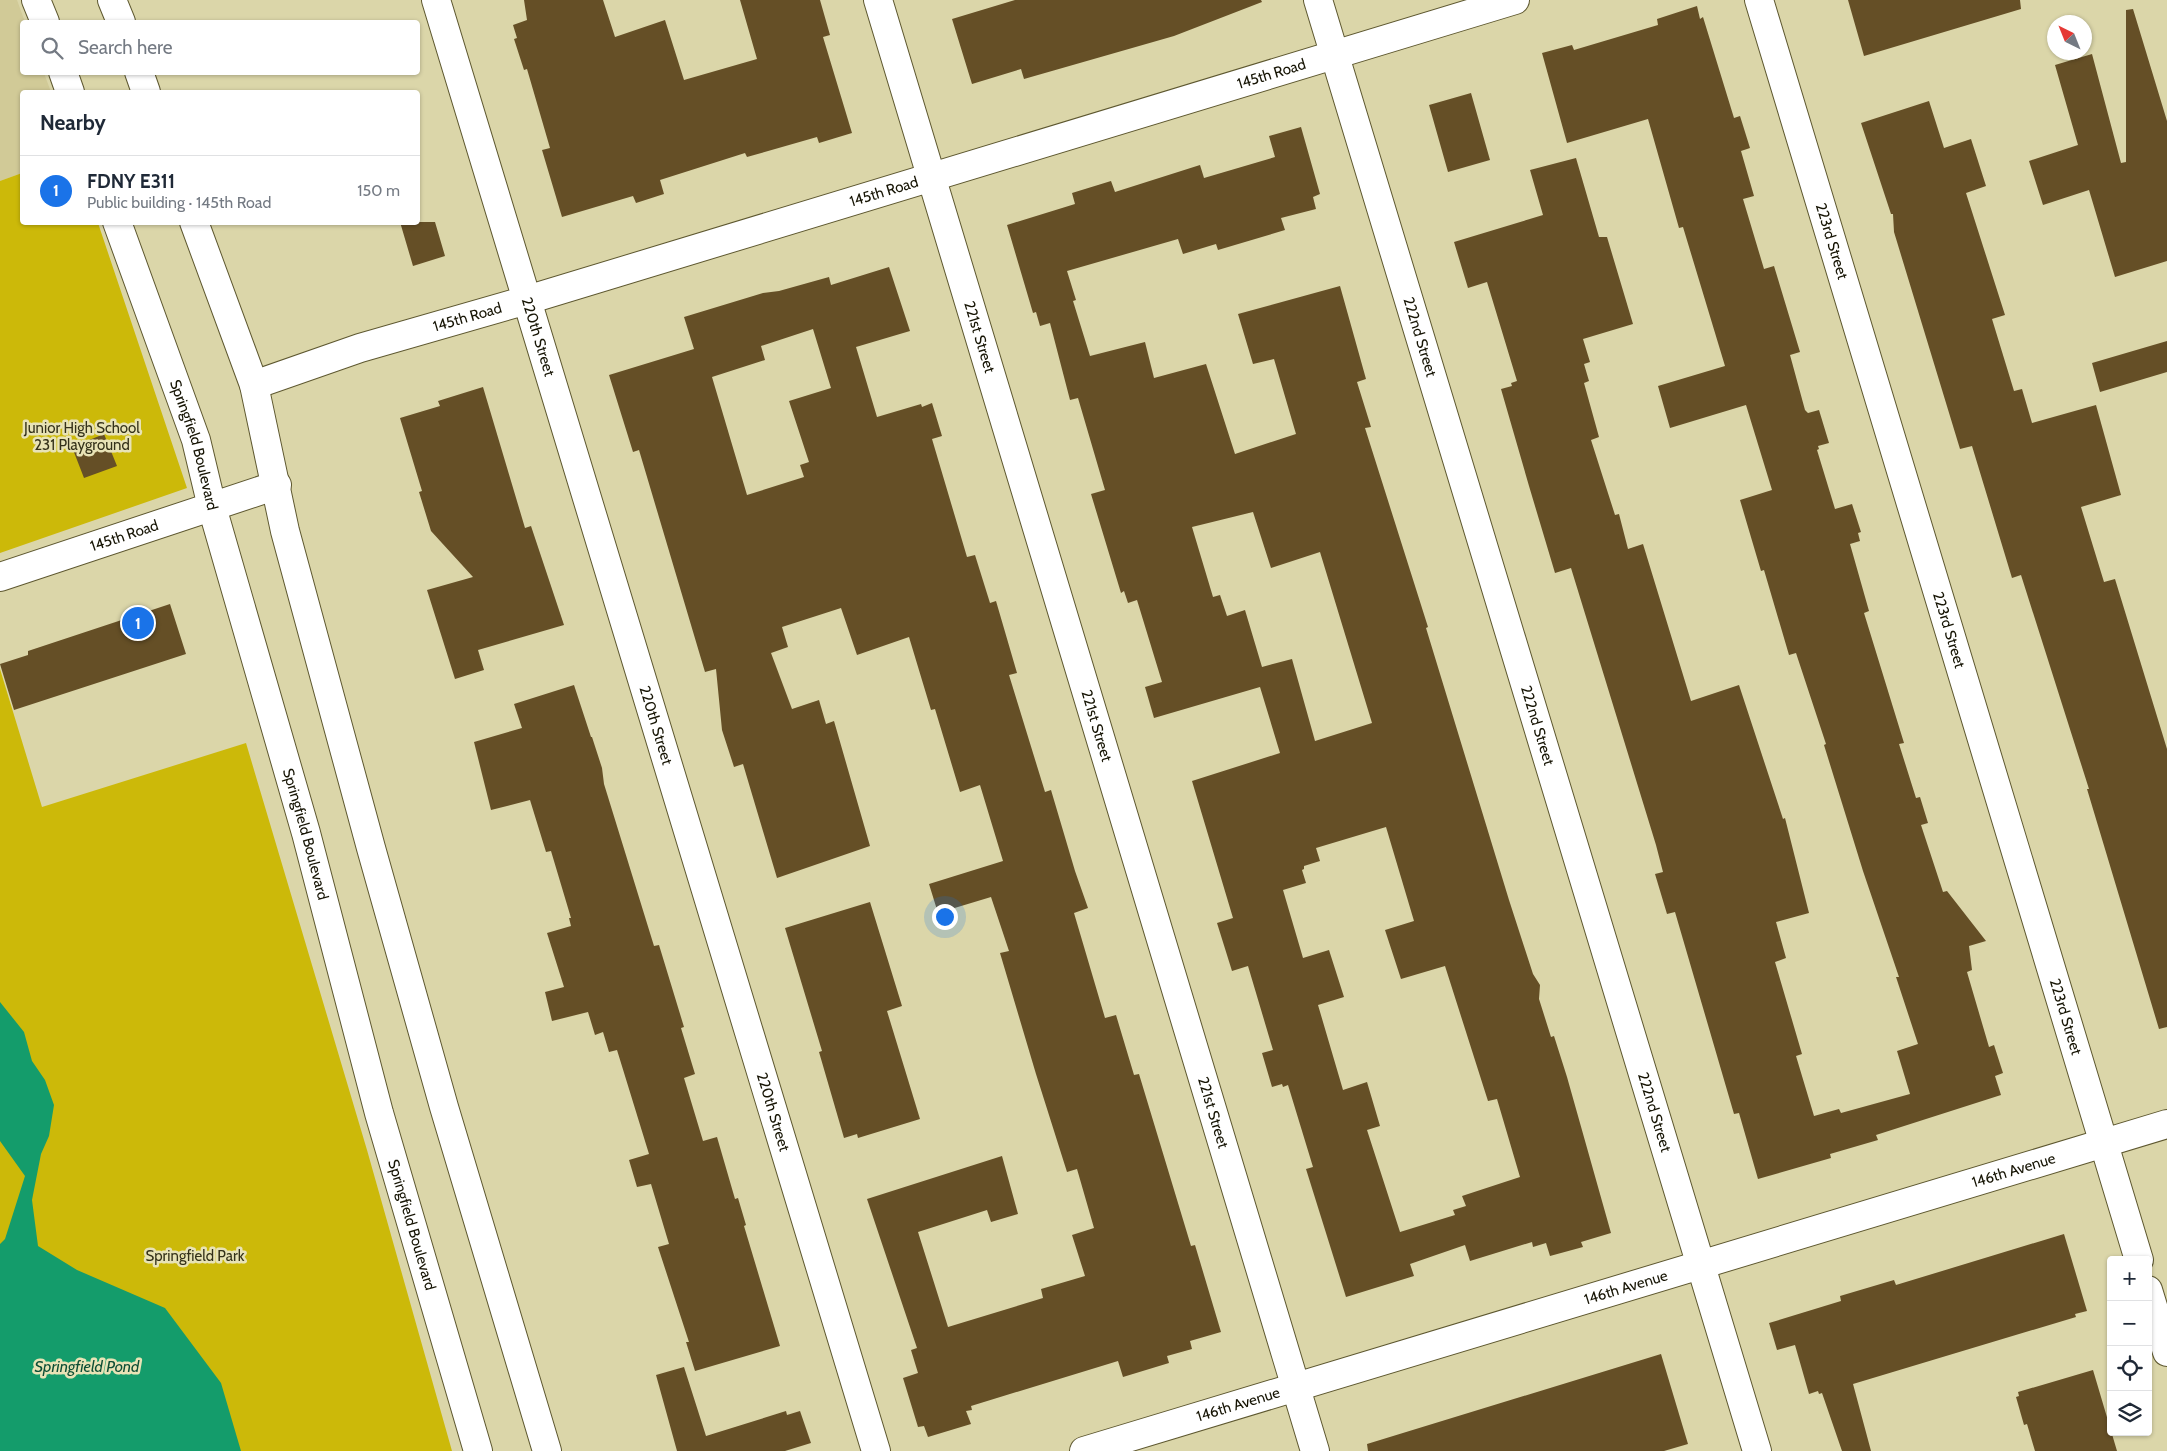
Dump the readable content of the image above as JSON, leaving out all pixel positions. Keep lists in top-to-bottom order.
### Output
{
  "streets": {
    "street": [
      "145th Road",
      "223rd Street",
      "220th Street",
      "221st Street",
      "222nd Street",
      "Springfield Boulevard",
      "146th Avenue"
    ]
  },
  "crossings": [
    ["145th Road", "220th Street"],
    ["145th Road", "221st Street"],
    ["145th Road", "222nd Street"],
    ["145th Road", "Springfield Boulevard"],
    ["223rd Street", "146th Avenue"],
    ["221st Street", "146th Avenue"],
    ["222nd Street", "146th Avenue"]
  ],
  "water": ["Springfield Pond"],
  "parks": ["Junior High School 231 Playground", "Springfield Park"],
  "north": "top left",
  "page": {
    "search": "Search here",
    "heading": "Nearby",
    "list": [
      {
        "mark": "1",
        "name": "FDNY E311",
        "note": "Public building · 145th Road",
        "value": "150 m"
      }
    ],
    "pins": "1",
    "map_buttons": ["+", "−"]
  }
}
